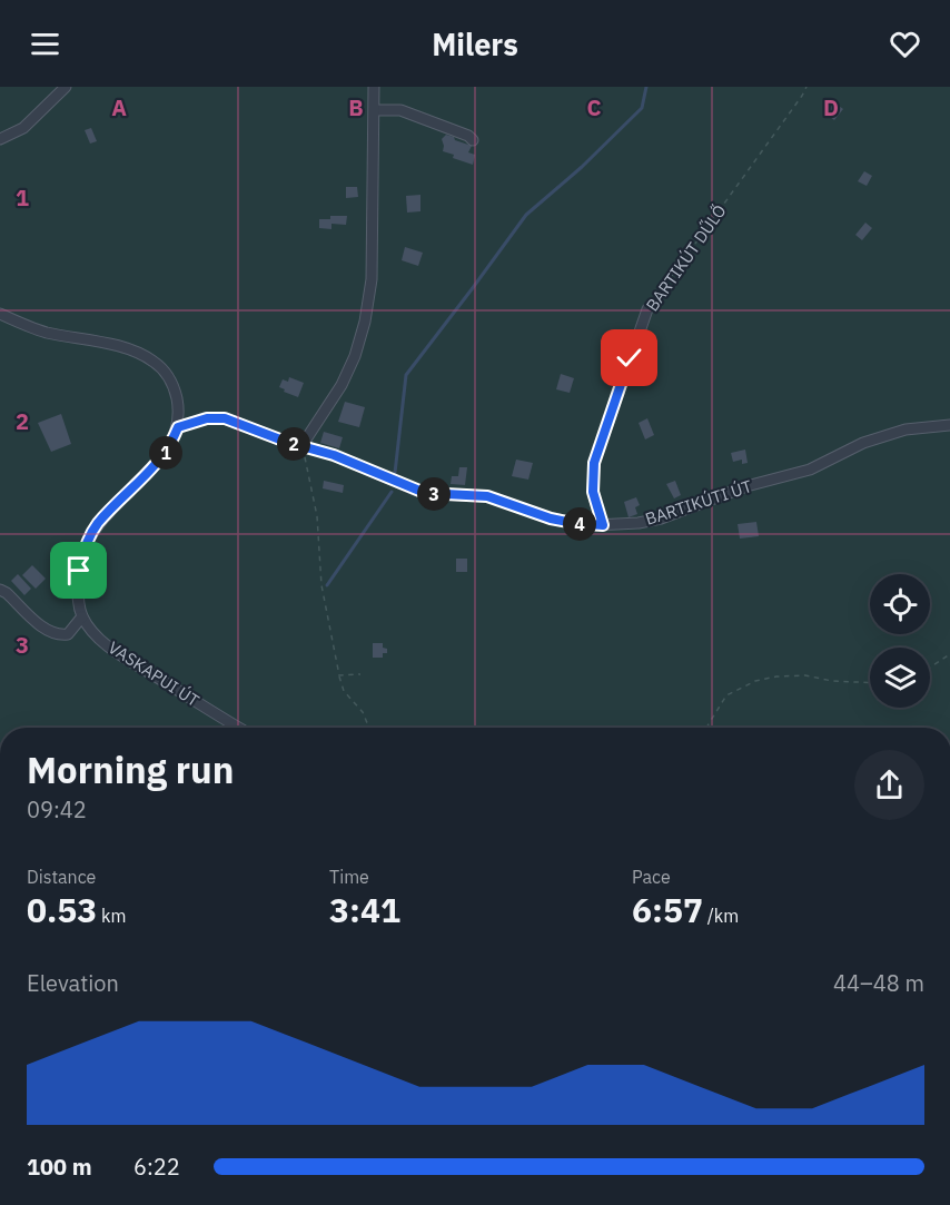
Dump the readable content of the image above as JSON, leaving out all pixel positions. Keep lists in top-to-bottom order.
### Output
{
  "streets": {
    "street": ["BARTIKÚT DŰLŐ", "BARTIKÚTI ÚT", "VASKAPUI ÚT"]
  },
  "crossings": [
    ["BARTIKÚT DŰLŐ", "BARTIKÚTI ÚT"]
  ],
  "page": {
    "header": "Milers",
    "pins": [
      "2",
      "1",
      "3",
      "4"
    ],
    "heading": ["Morning run", "09:42"],
    "stats": [
      ["Distance", "0.53 km"],
      ["Time", "3:41"],
      ["Pace", "6:57 /km"]
    ],
    "chart": ["Elevation", "44–48 m"],
    "list": [
      {
        "name": "100 m",
        "note": "6:22"
      }
    ]
  },
  "grid": {
    "columns": [
      "A",
      "B",
      "C",
      "D"
    ],
    "rows": ["1", "2", "3"]
  }
}
